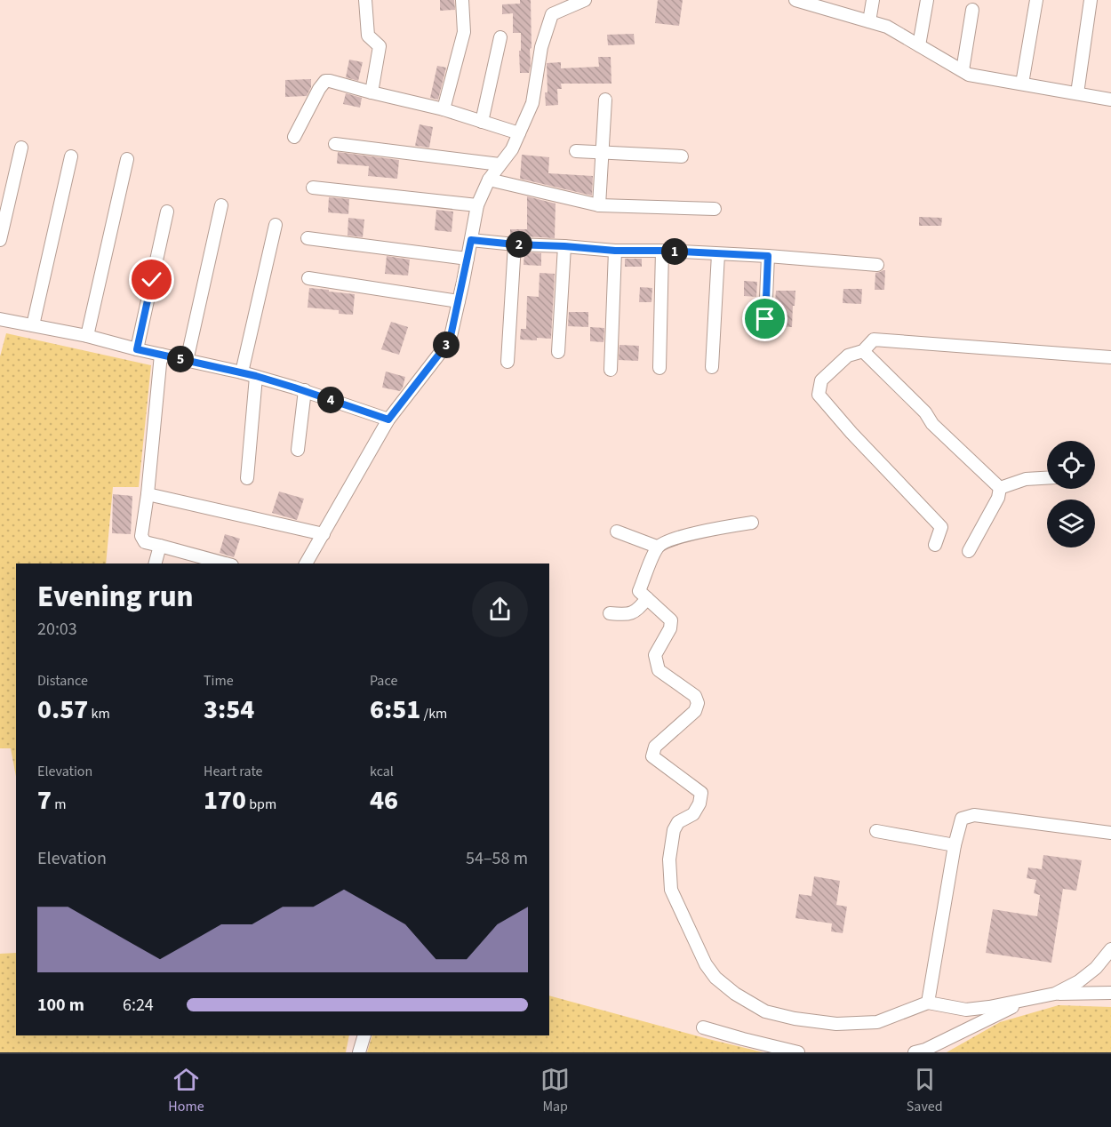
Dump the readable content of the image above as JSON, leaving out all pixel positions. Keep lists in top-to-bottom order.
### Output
{
  "page": {
    "pins": [
      "2",
      "1",
      "3",
      "5",
      "4"
    ],
    "heading": ["Evening run", "20:03"],
    "stats": [
      ["Distance", "0.57 km"],
      ["Time", "3:54"],
      ["Pace", "6:51 /km"],
      ["Elevation", "7 m"],
      ["Heart rate", "170 bpm"],
      ["kcal", "46"]
    ],
    "chart": ["Elevation", "54–58 m"],
    "list": [
      {
        "name": "100 m",
        "note": "6:24"
      }
    ],
    "tabs": ["Home", "Map", "Saved"]
  }
}
